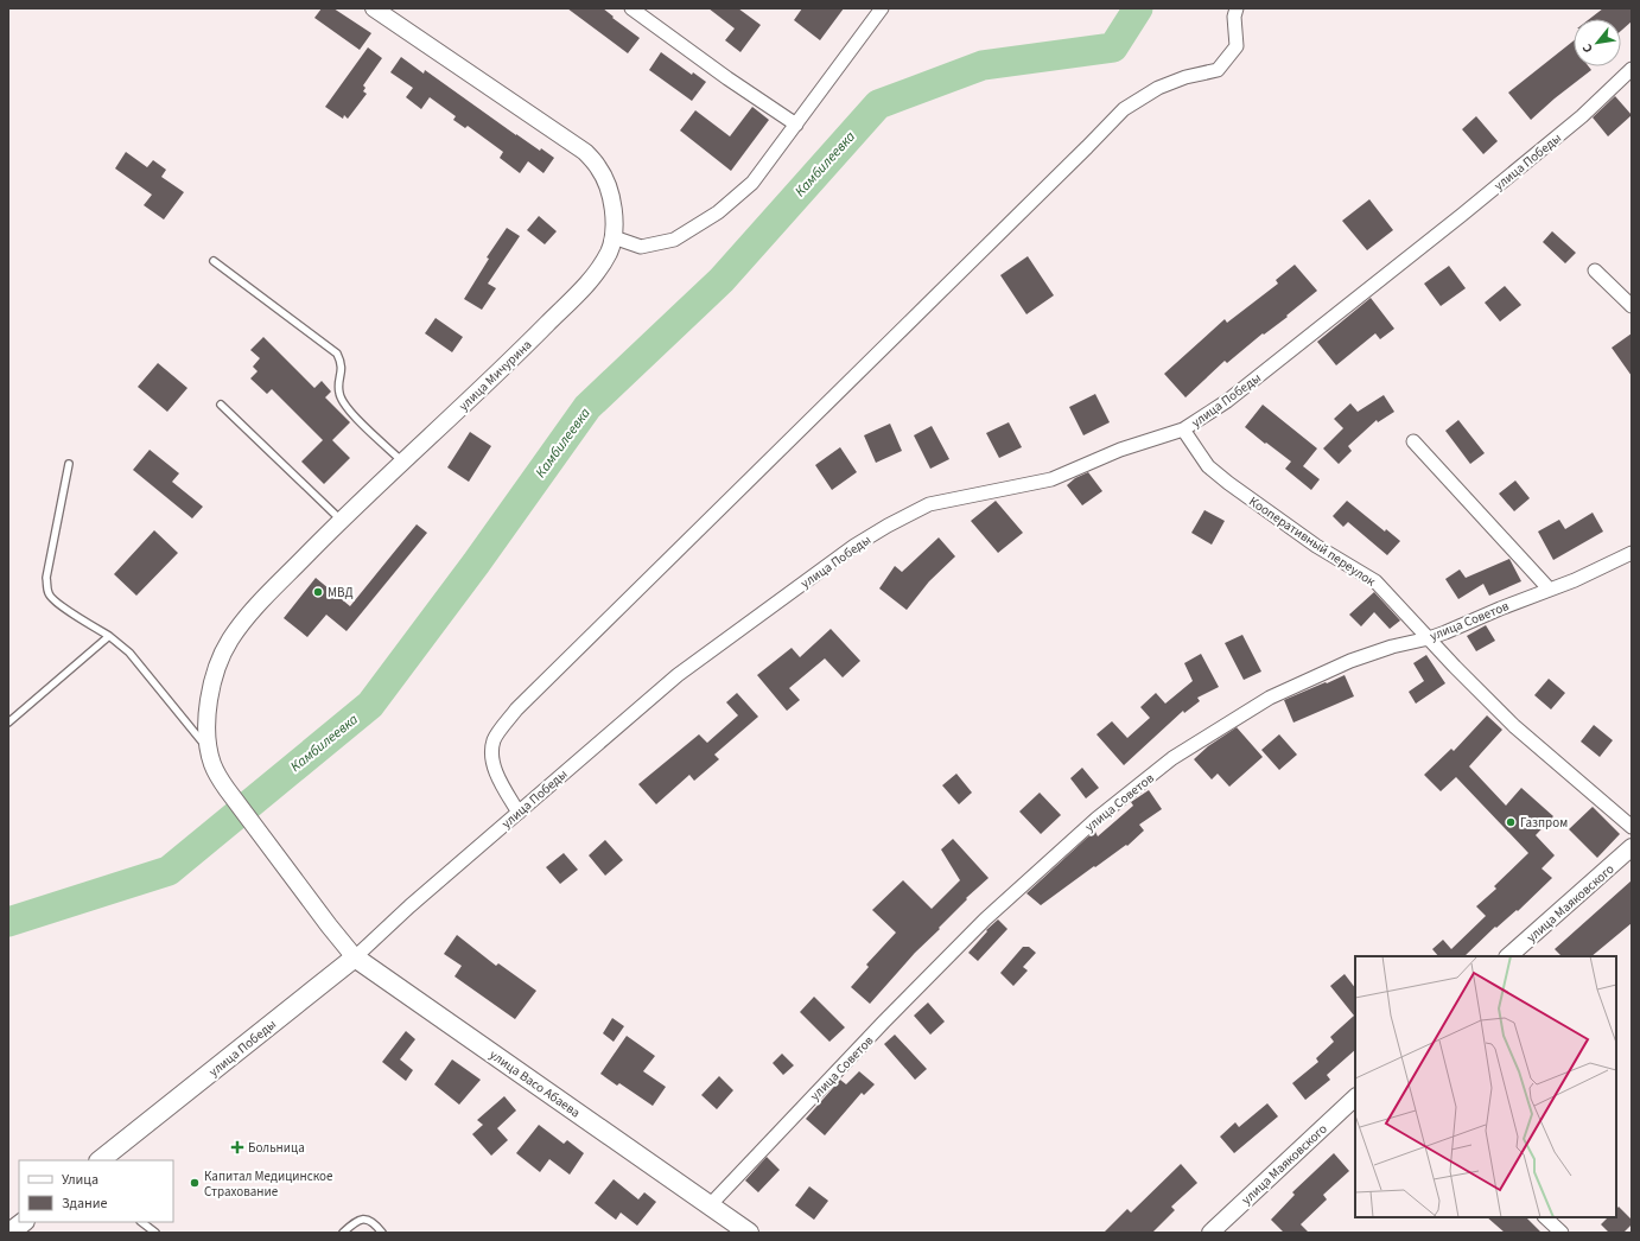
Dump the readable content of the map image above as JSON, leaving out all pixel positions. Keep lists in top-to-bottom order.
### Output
{
  "streets": {
    "main road": ["улица Победы", "улица Васо Абаева"],
    "street": [
      "улица Мичурина",
      "Кооперативный переулок",
      "улица Советов",
      "улица Маяковского"
    ]
  },
  "crossings": [
    ["улица Победы", "Кооперативный переулок"],
    ["улица Победы", "улица Васо Абаева"],
    ["улица Мичурина", "улица Васо Абаева"],
    ["Кооперативный переулок", "улица Советов"],
    ["улица Советов", "улица Васо Абаева"]
  ],
  "water": ["Камбилеевка"],
  "places": {
    "other": ["МВД", "Газпром", "Капитал Медицинское Страхование"],
    "health": ["Больница"]
  },
  "legend": ["Улица", "Здание"],
  "north": "bottom left"
}
